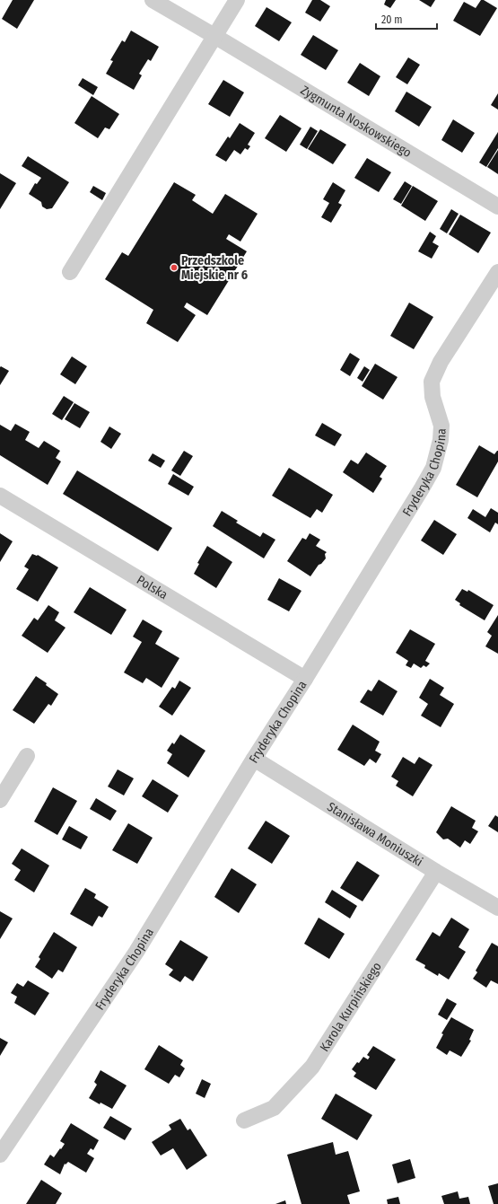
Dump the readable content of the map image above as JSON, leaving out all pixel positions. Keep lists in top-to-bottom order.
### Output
{
  "streets": {
    "street": [
      "Zygmunta Noskowskiego",
      "Fryderyka Chopina",
      "Polska",
      "Stanisława Moniuszki",
      "Karola Kurpińskiego"
    ]
  },
  "crossings": [
    ["Fryderyka Chopina", "Polska"],
    ["Fryderyka Chopina", "Stanisława Moniuszki"],
    ["Stanisława Moniuszki", "Karola Kurpińskiego"]
  ],
  "places": ["Przedszkole Miejskie nr 6"],
  "scale_bar": "20 m"
}
